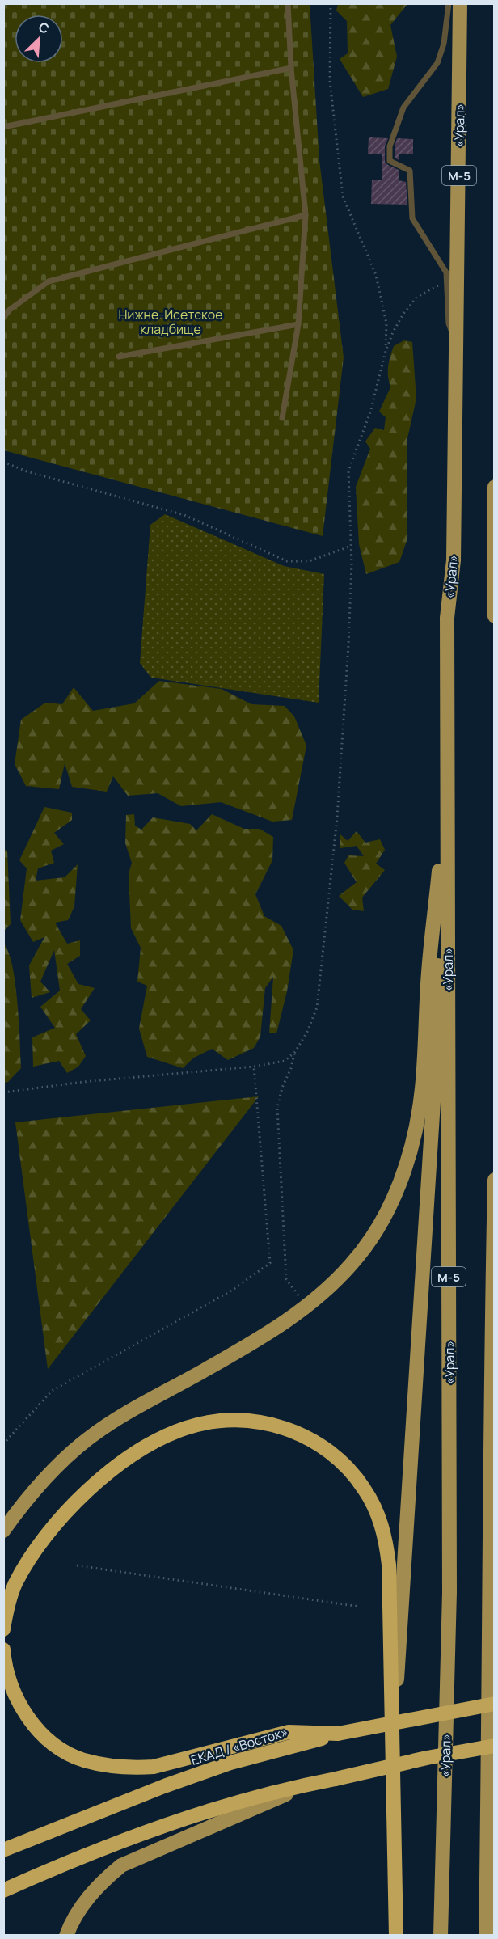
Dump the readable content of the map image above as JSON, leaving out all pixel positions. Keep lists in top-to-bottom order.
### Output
{
  "streets": {
    "highway": ["ЕКАД / «Восток»"],
    "main road": ["«Урал»", "М-5"]
  },
  "parks": ["Нижне-Исетское кладбище"],
  "north": "top right"
}
